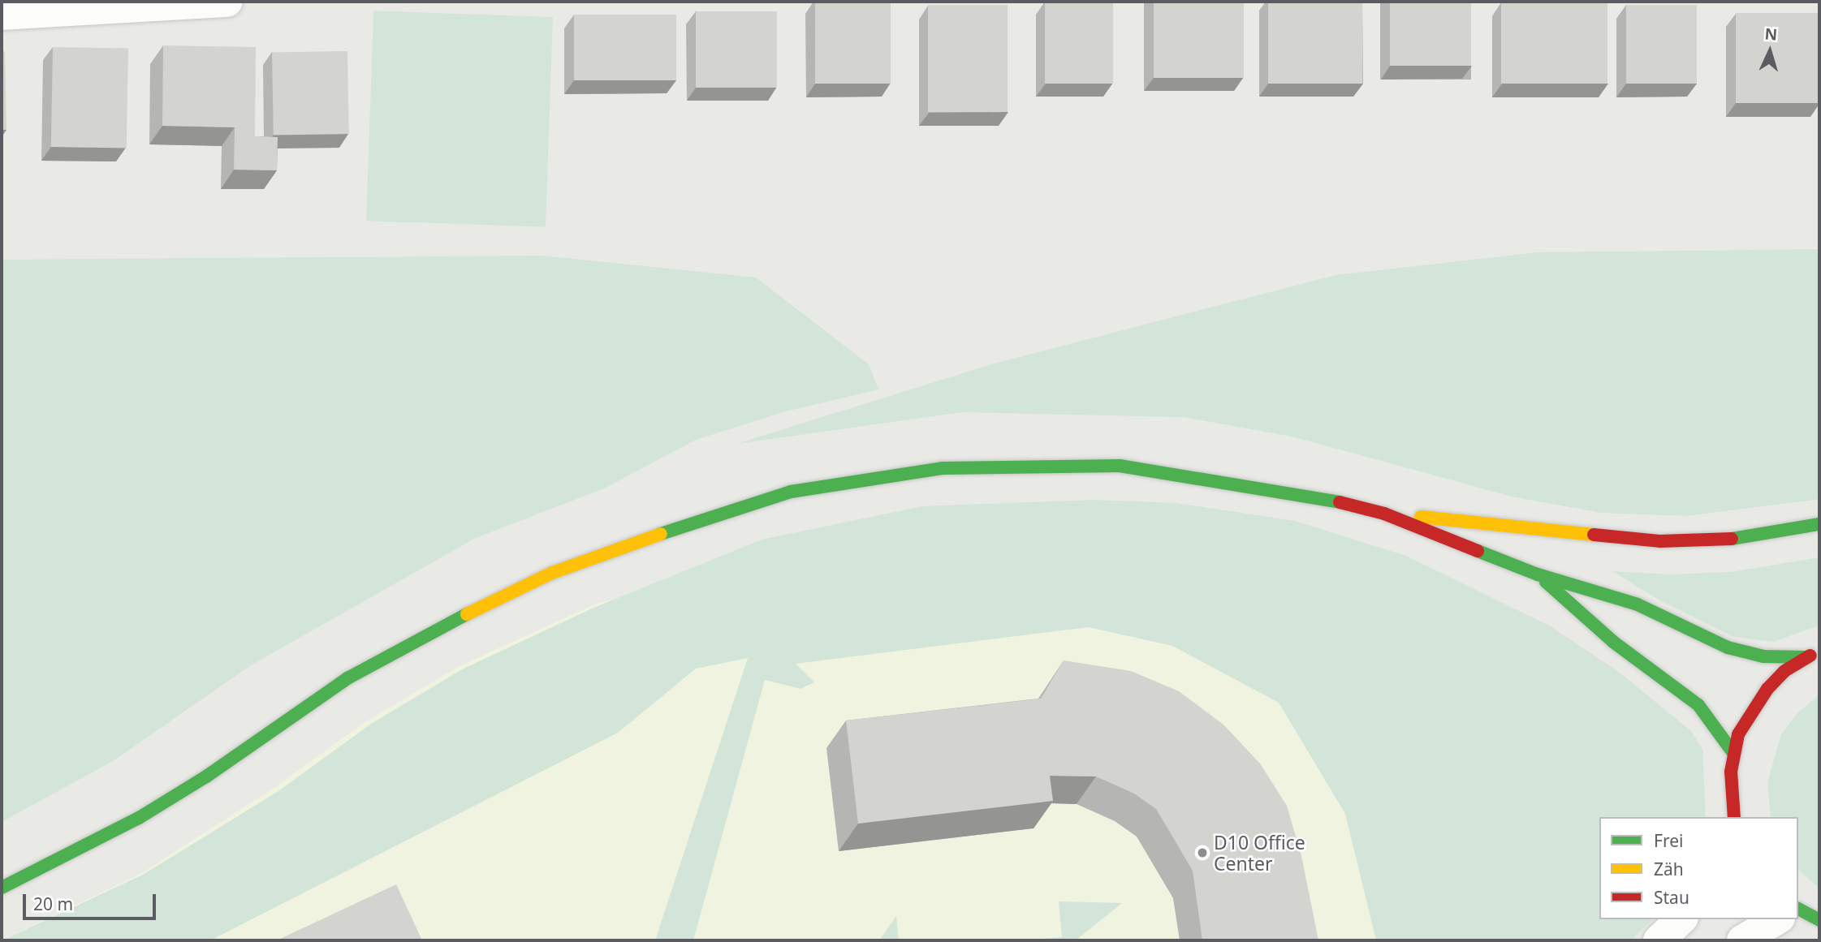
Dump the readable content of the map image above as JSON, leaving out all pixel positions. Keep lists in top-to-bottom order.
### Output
{
  "places": ["D10 Office Center"],
  "legend": ["Frei", "Zäh", "Stau"],
  "scale_bar": "20 m",
  "north": "top"
}
